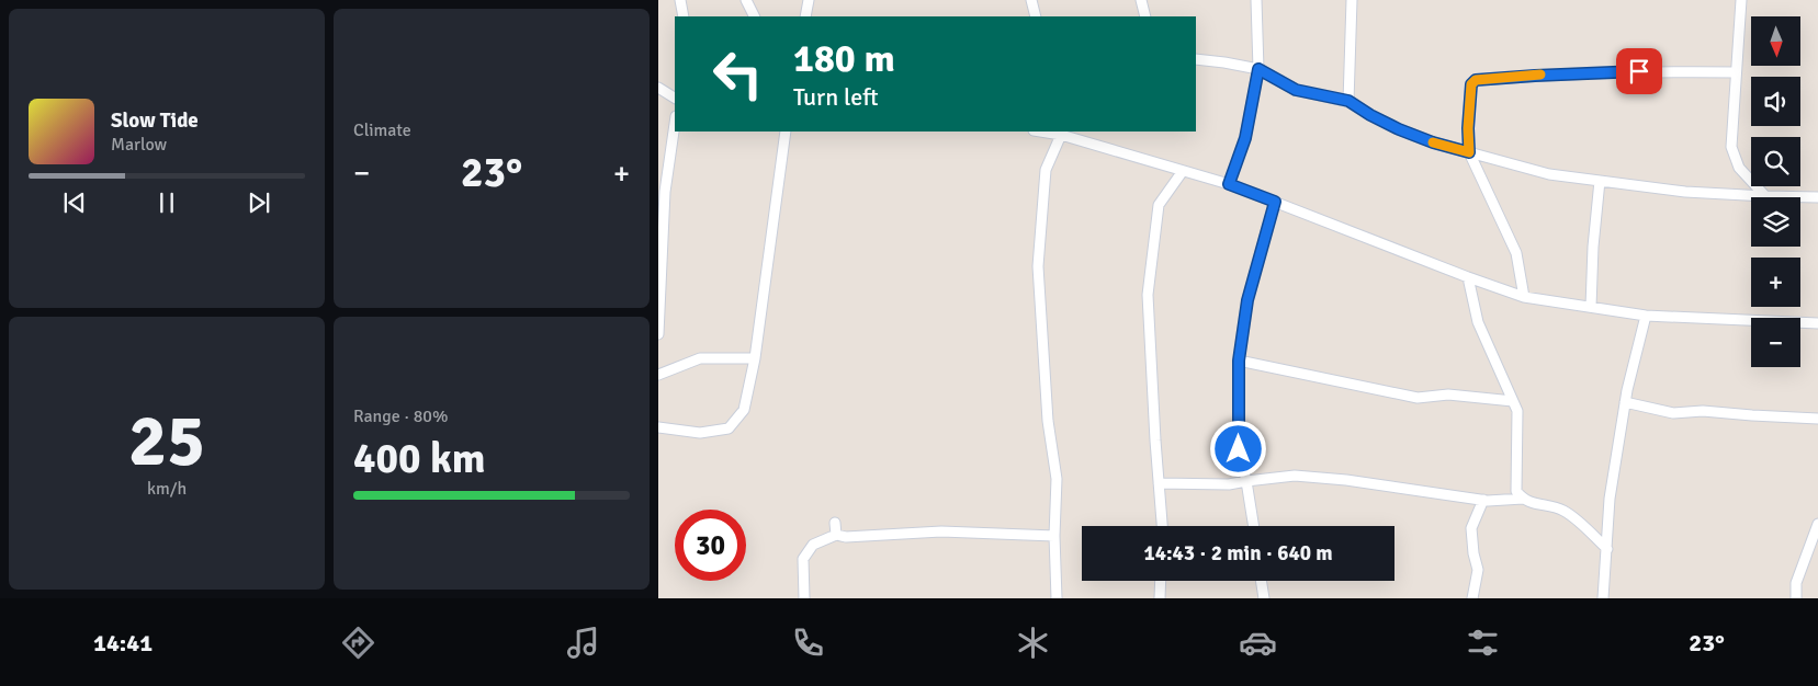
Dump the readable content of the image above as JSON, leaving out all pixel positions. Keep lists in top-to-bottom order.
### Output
{
  "north": "bottom",
  "page": {
    "tile": [
      "Climate",
      ["25", "km/h"],
      ["Range · 80%", "400 km"]
    ],
    "map_buttons": ["+", "−"],
    "turn": ["180 m", "Turn left"],
    "song": ["Slow Tide", "Marlow"],
    "heat": ["−", "23°", "+"],
    "limit": "30",
    "trip": "14:43 · 2 min · 640 m",
    "tabs": ["14:41", "23°"]
  }
}
